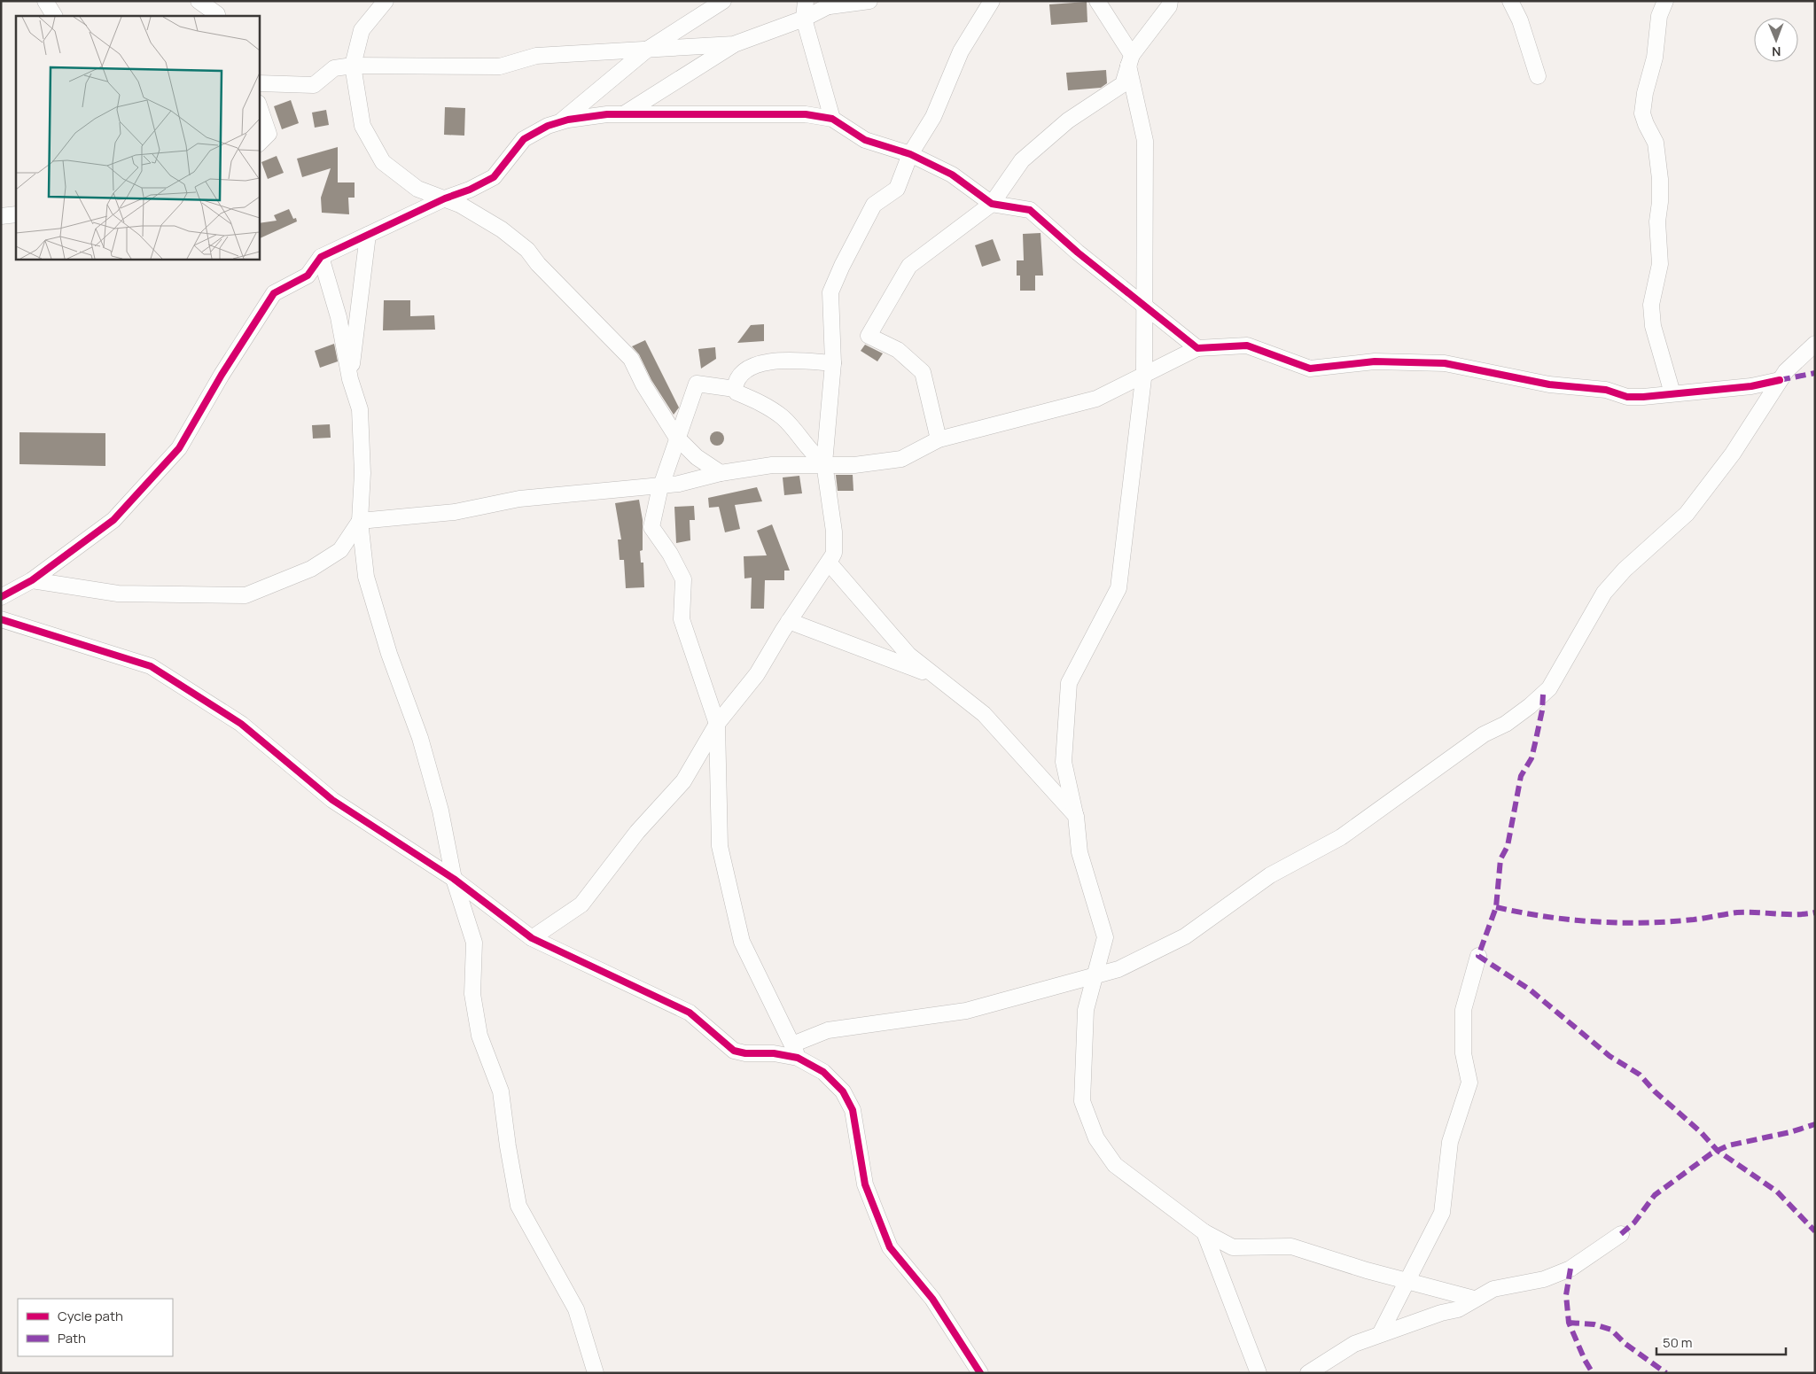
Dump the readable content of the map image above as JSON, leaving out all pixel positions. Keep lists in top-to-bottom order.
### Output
{
  "legend": ["Cycle path", "Path"],
  "scale_bar": "50 m",
  "north": "bottom"
}
